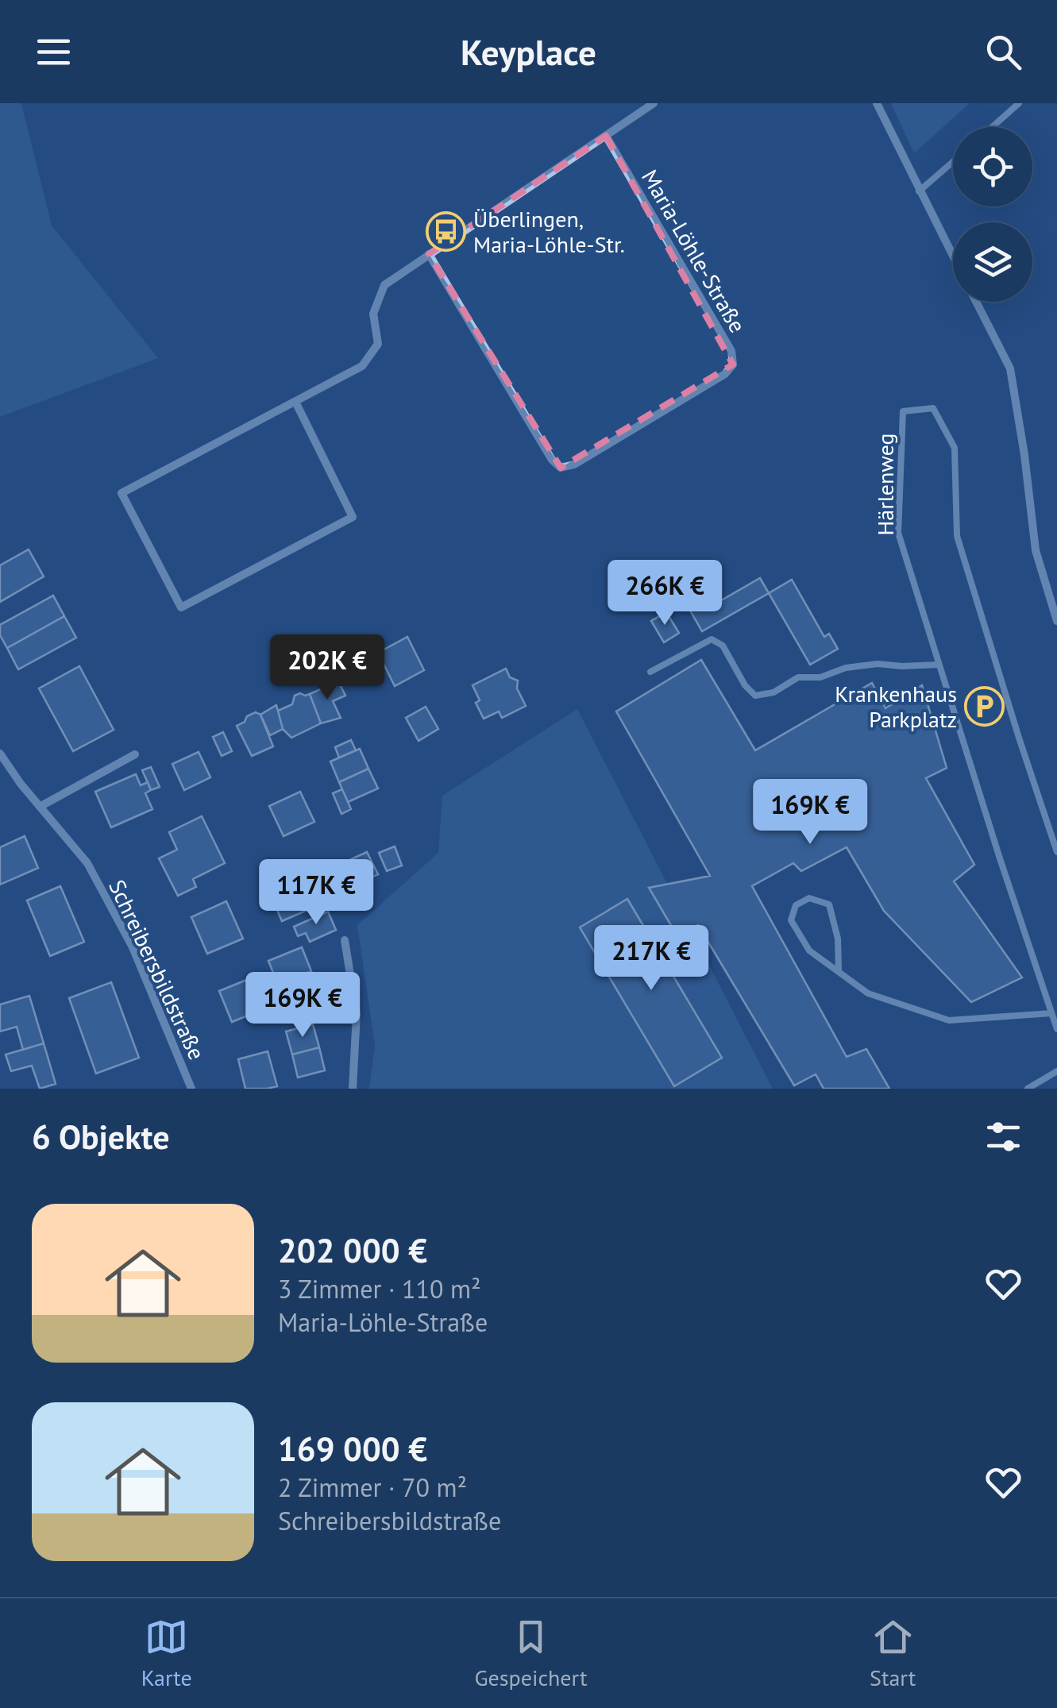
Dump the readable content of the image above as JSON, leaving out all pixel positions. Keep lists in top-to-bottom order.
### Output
{
  "streets": {
    "street": ["Maria-Löhle-Straße", "Schreibersbildstraße"],
    "lane": ["Härlenweg"]
  },
  "places": {
    "bus stop": ["Überlingen, Maria-Löhle-Str."],
    "parking": ["Krankenhaus Parkplatz"]
  },
  "page": {
    "header": "Keyplace",
    "price": [
      "266K €",
      "202K €",
      "169K €",
      "117K €",
      "217K €",
      "169K €"
    ],
    "heading": "6 Objekte",
    "list": [
      {
        "name": "202 000 €",
        "note": "3 Zimmer · 110 m² · Maria-Löhle-Straße"
      },
      {
        "name": "169 000 €",
        "note": "2 Zimmer · 70 m² · Schreibersbildstraße"
      }
    ],
    "tabs": ["Karte", "Gespeichert", "Start"]
  }
}
